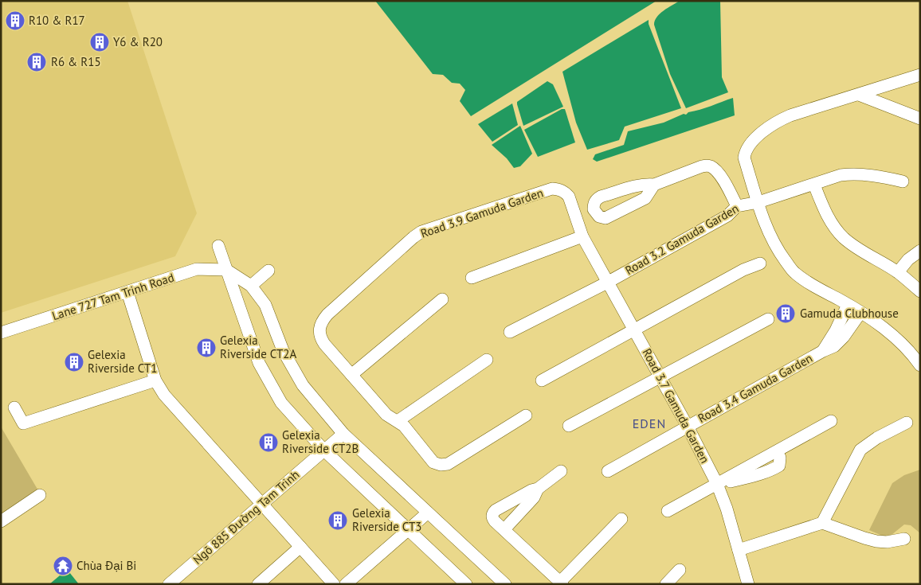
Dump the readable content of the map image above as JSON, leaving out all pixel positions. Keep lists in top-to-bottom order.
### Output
{
  "streets": {
    "street": [
      "Road 3.9 Gamuda Garden",
      "Road 3.2 Gamuda Garden",
      "Lane 727 Tam Trinh Road",
      "Road 3.4 Gamuda Garden",
      "Road 3.7 Gamuda Garden",
      "Ngõ 885 Đường Tam Trinh"
    ]
  },
  "crossings": [
    ["Road 3.9 Gamuda Garden", "Road 3.7 Gamuda Garden"],
    ["Road 3.2 Gamuda Garden", "Road 3.7 Gamuda Garden"],
    ["Road 3.4 Gamuda Garden", "Road 3.7 Gamuda Garden"]
  ],
  "districts": ["EDEN"],
  "places": {
    "building": [
      "R10 & R17",
      "Y6 & R20",
      "R6 & R15",
      "Gamuda Clubhouse",
      "Gelexia Riverside CT2A",
      "Gelexia Riverside CT1",
      "Gelexia Riverside CT2B",
      "Gelexia Riverside CT3"
    ],
    "temple": ["Chùa Đại Bi"]
  }
}
